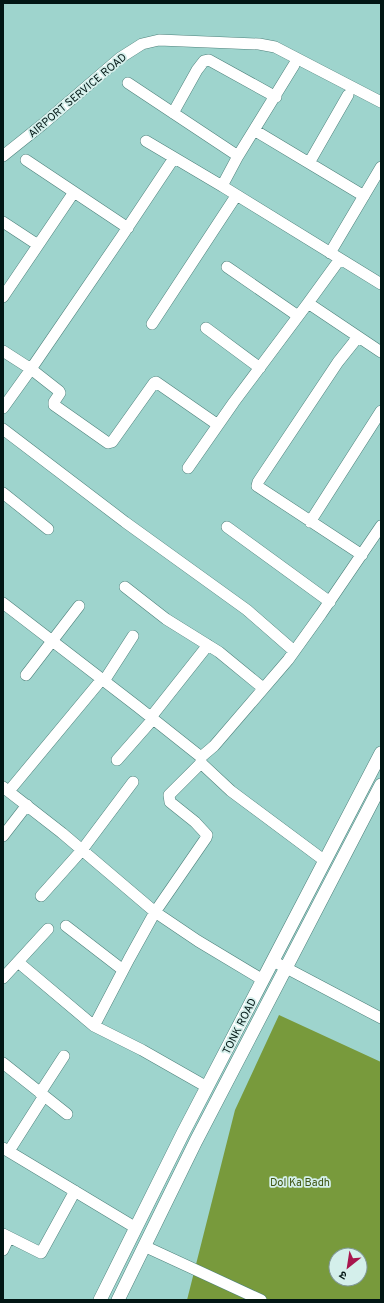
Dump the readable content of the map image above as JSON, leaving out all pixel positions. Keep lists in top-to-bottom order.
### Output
{
  "streets": {
    "main road": ["TONK ROAD"],
    "street": ["AIRPORT SERVICE ROAD"]
  },
  "parks": ["Dol Ka Badh"],
  "north": "bottom left"
}
